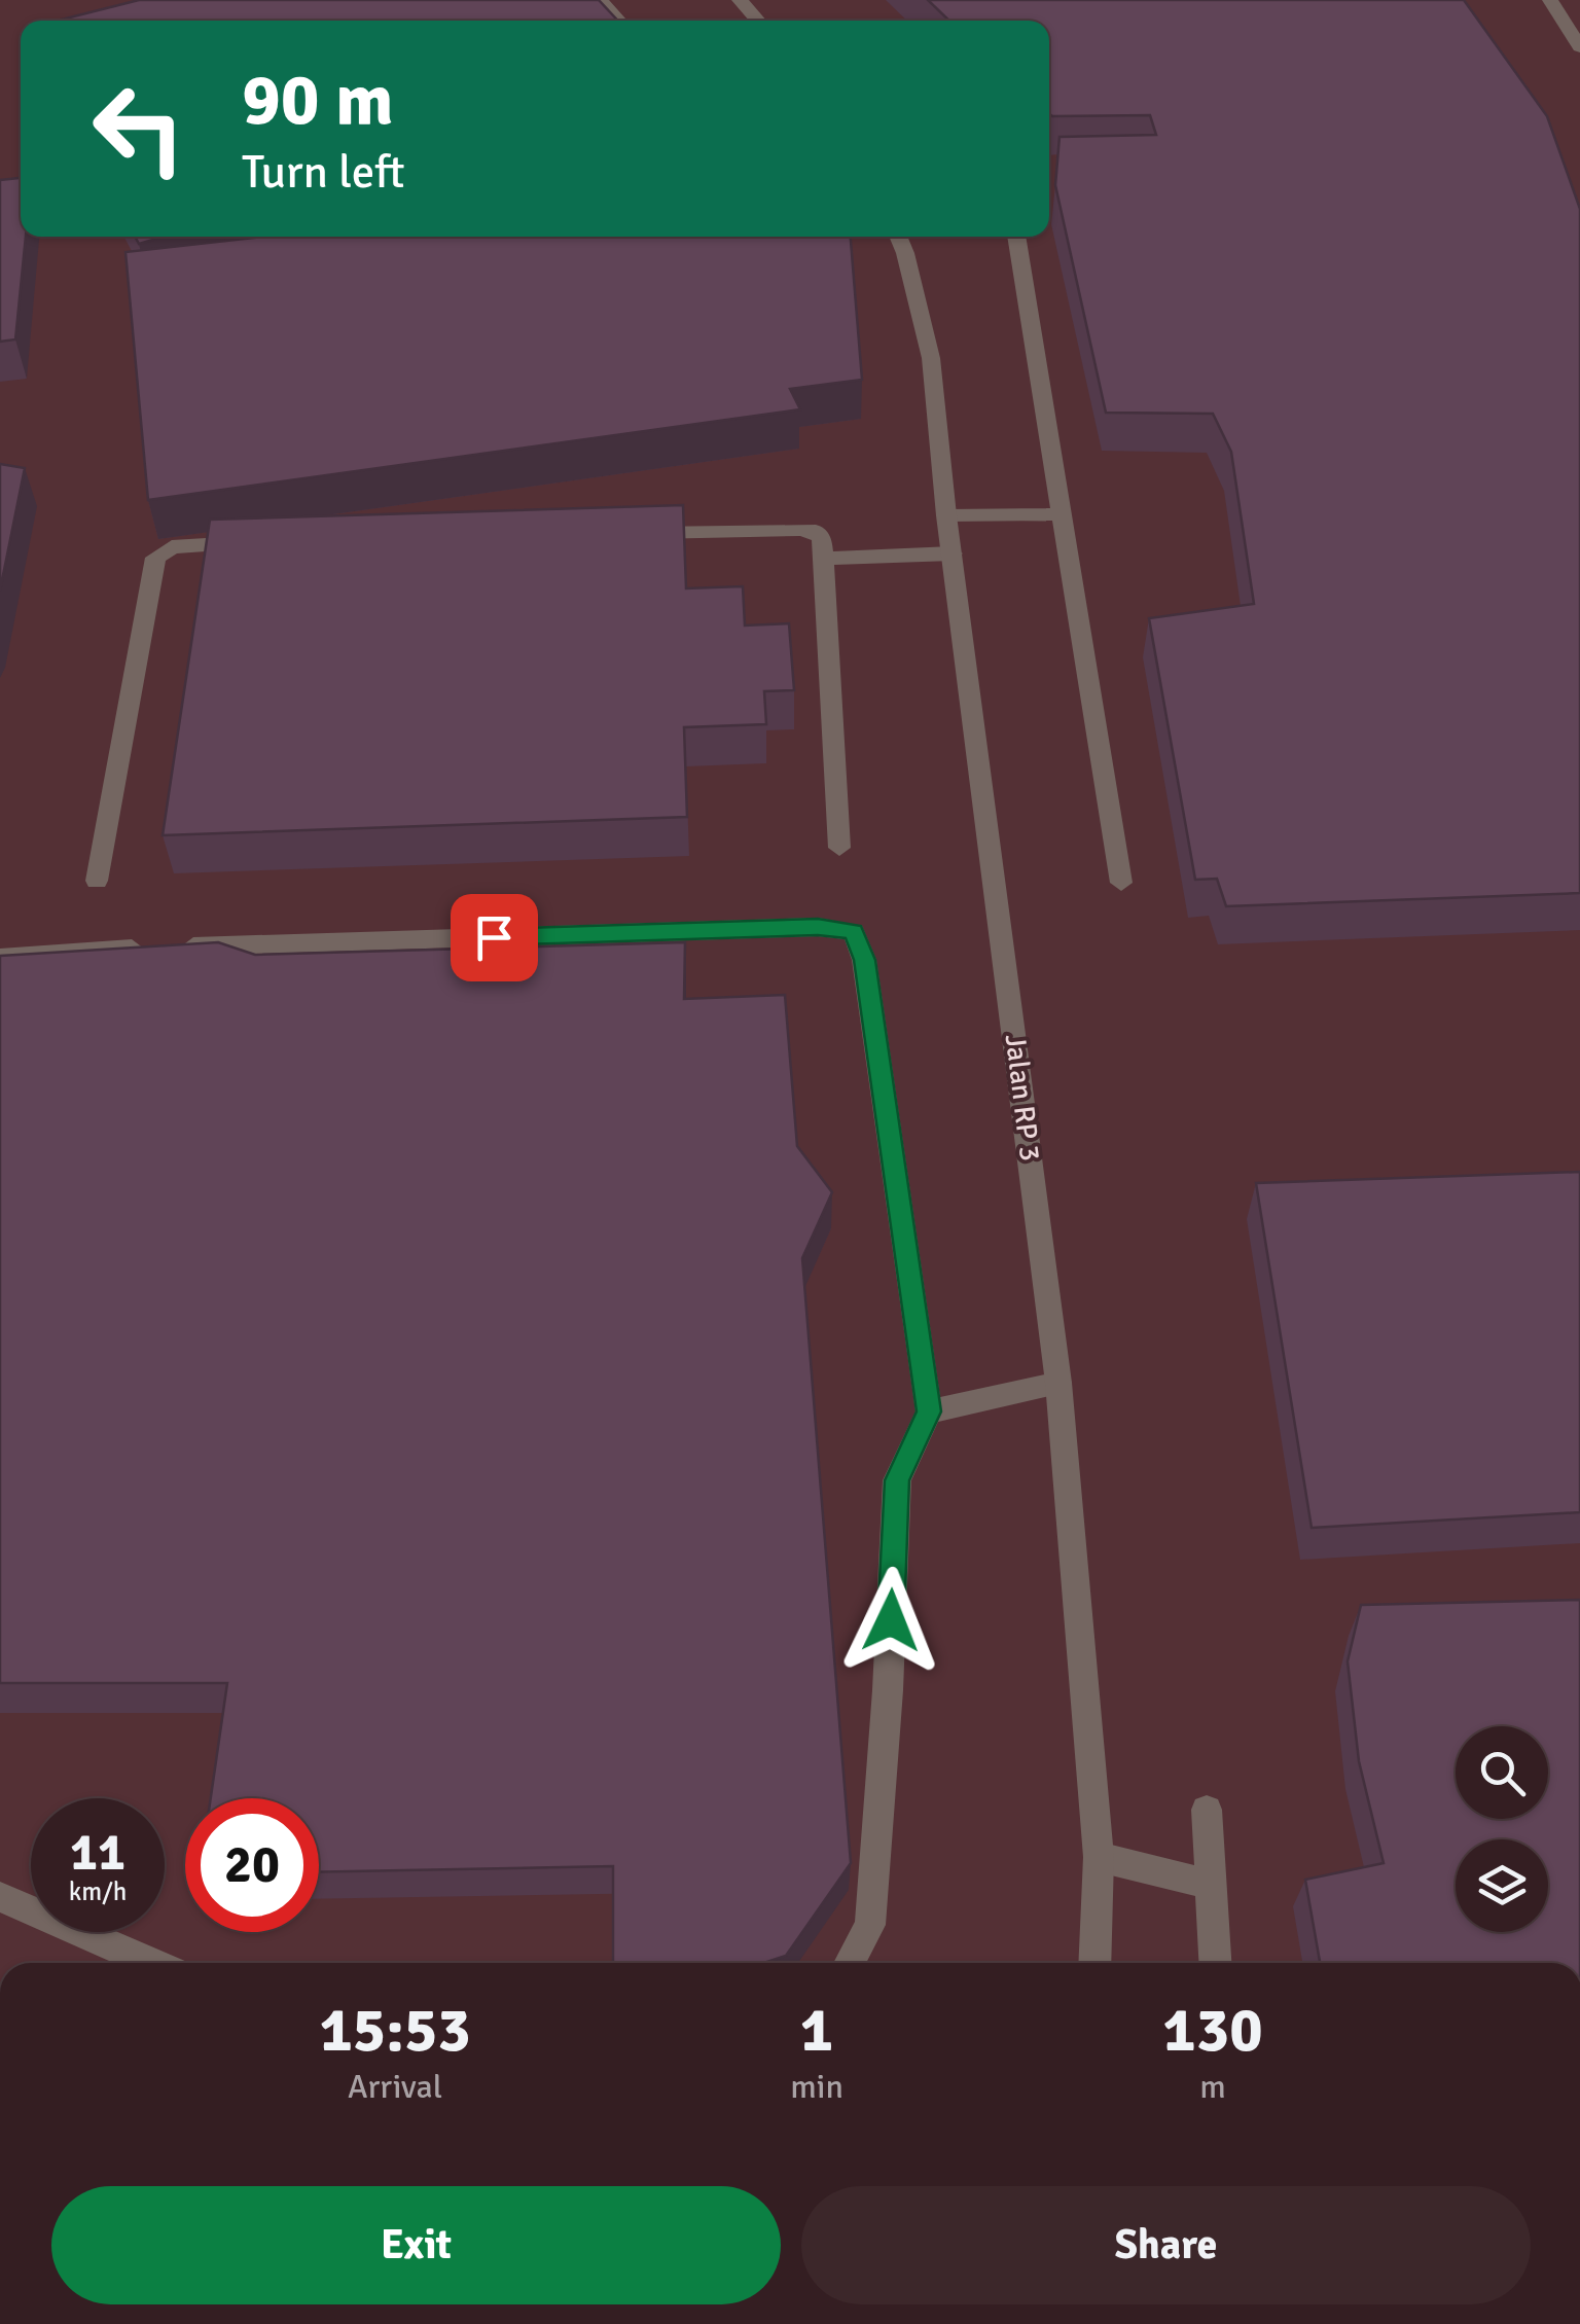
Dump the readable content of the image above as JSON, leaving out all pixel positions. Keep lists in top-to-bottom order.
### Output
{
  "streets": {
    "street": ["Jalan RP 3"]
  },
  "page": {
    "turn": ["90 m", "Turn left"],
    "speed": "11 km/h",
    "limit": "20",
    "eta": [
      "15:53",
      "Arrival",
      "1",
      "min",
      "130",
      "m"
    ],
    "buttons": ["Exit", "Share"]
  }
}
